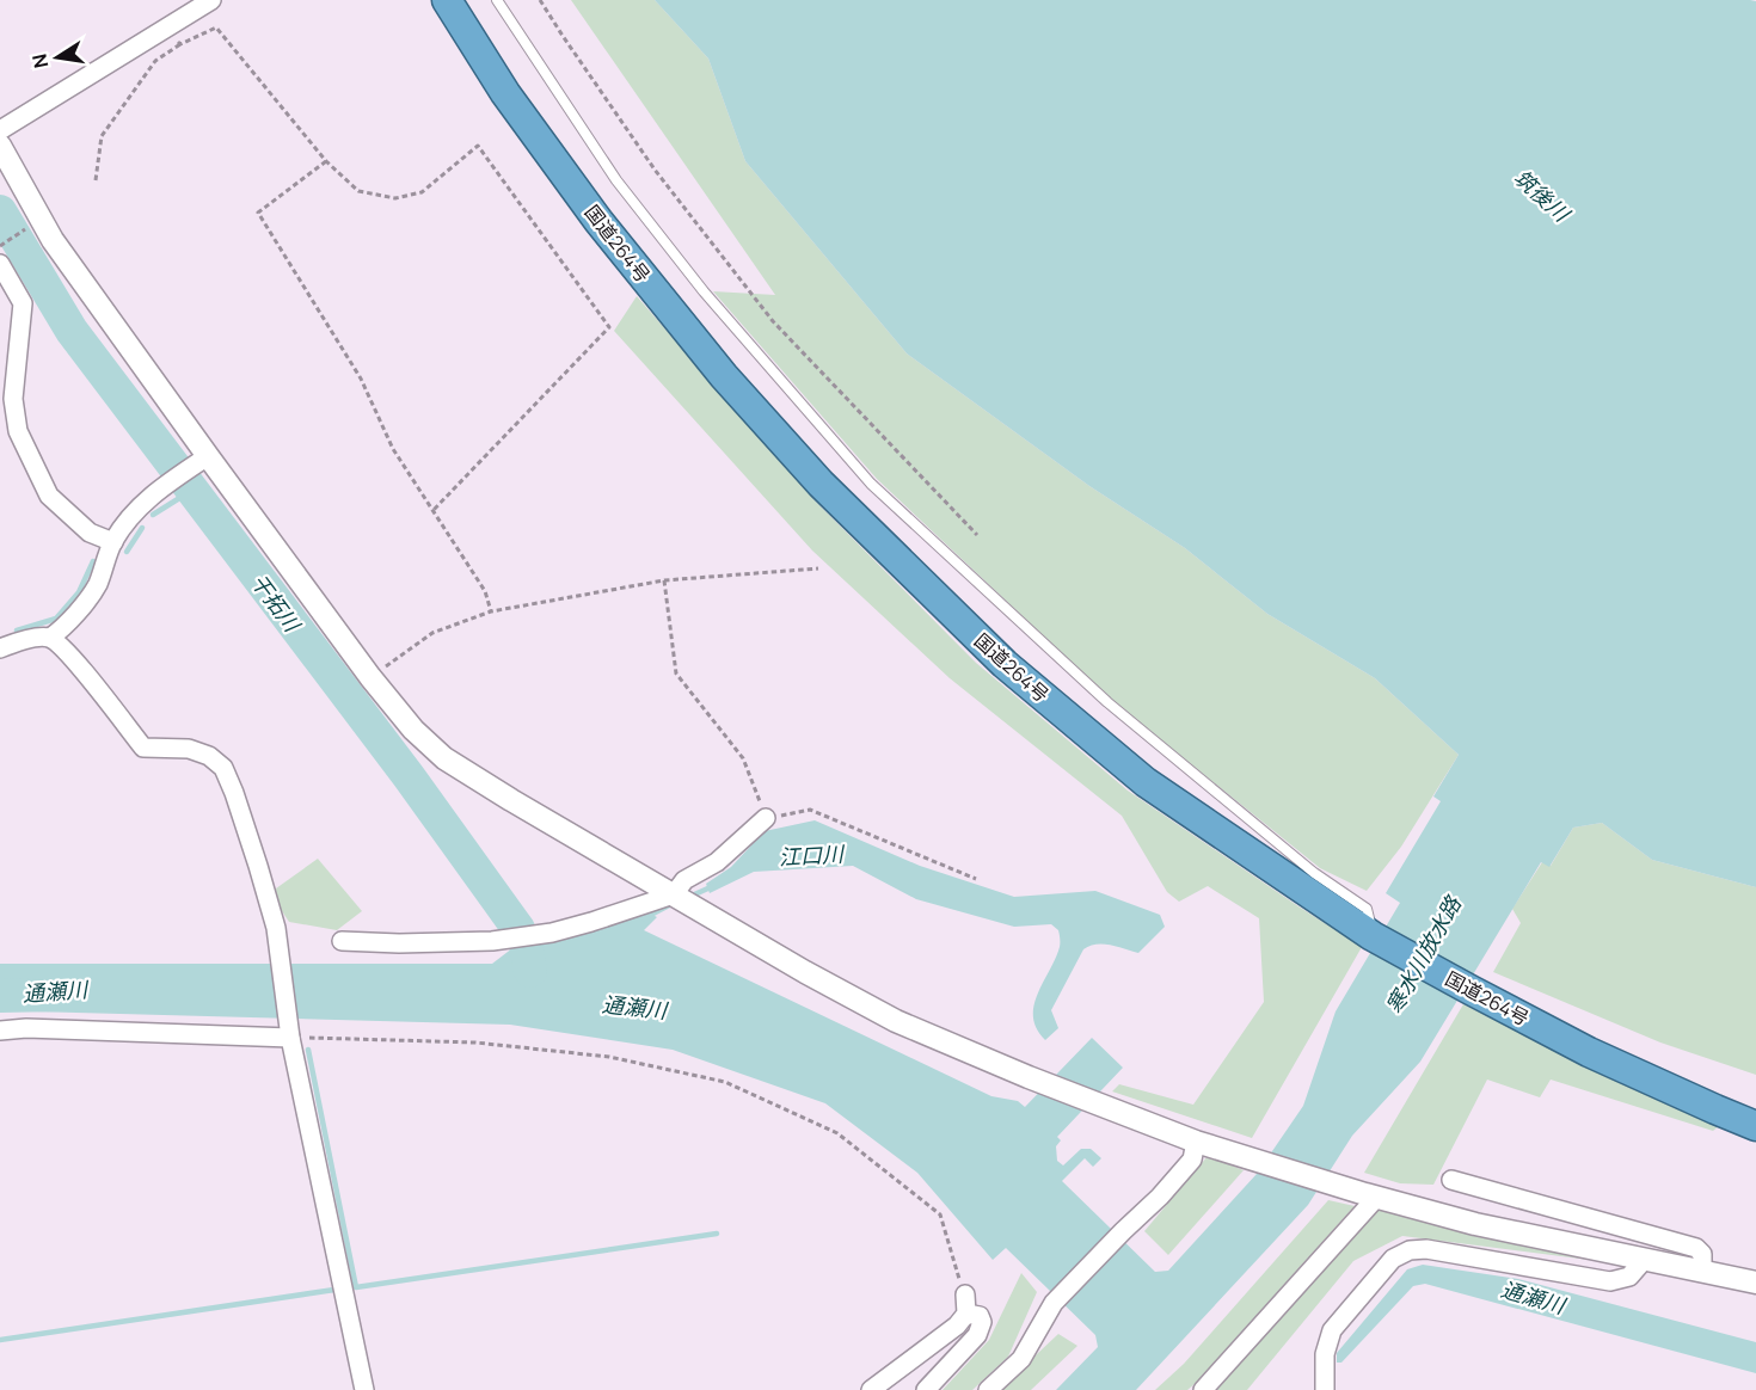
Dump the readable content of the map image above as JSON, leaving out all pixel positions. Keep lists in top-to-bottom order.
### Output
{
  "streets": {
    "highway": ["国道264号"]
  },
  "water": [
    "筑後川",
    "干拓川",
    "江口川",
    "寒水川放水路",
    "通瀬川"
  ],
  "north": "left"
}
